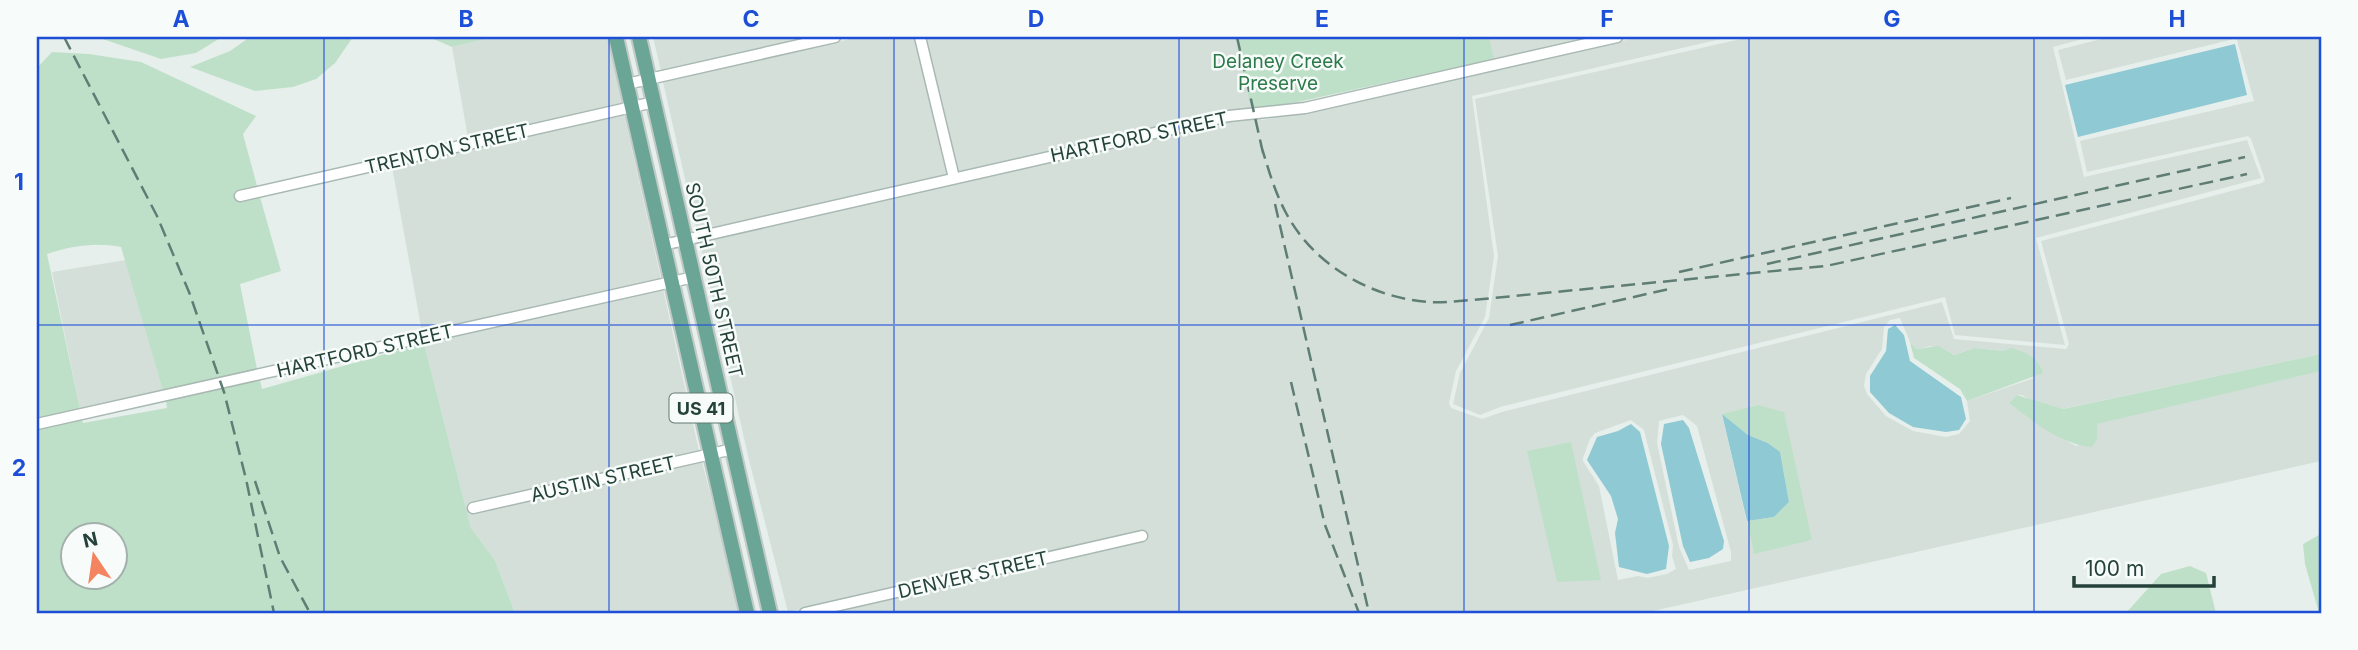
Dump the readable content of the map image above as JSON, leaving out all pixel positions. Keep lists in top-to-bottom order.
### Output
{
  "streets": {
    "main road": ["SOUTH 50TH STREET", "US 41"],
    "street": [
      "HARTFORD STREET",
      "TRENTON STREET",
      "AUSTIN STREET",
      "DENVER STREET"
    ]
  },
  "crossings": [
    ["HARTFORD STREET", "SOUTH 50TH STREET"],
    ["HARTFORD STREET", "US 41"],
    ["TRENTON STREET", "SOUTH 50TH STREET"],
    ["TRENTON STREET", "US 41"],
    ["SOUTH 50TH STREET", "AUSTIN STREET"],
    ["US 41", "AUSTIN STREET"]
  ],
  "parks": ["Delaney Creek Preserve"],
  "scale_bar": "100 m",
  "north": "top",
  "grid": {
    "columns": [
      "A",
      "B",
      "C",
      "D",
      "E",
      "F",
      "G",
      "H"
    ],
    "rows": ["1", "2"]
  }
}
